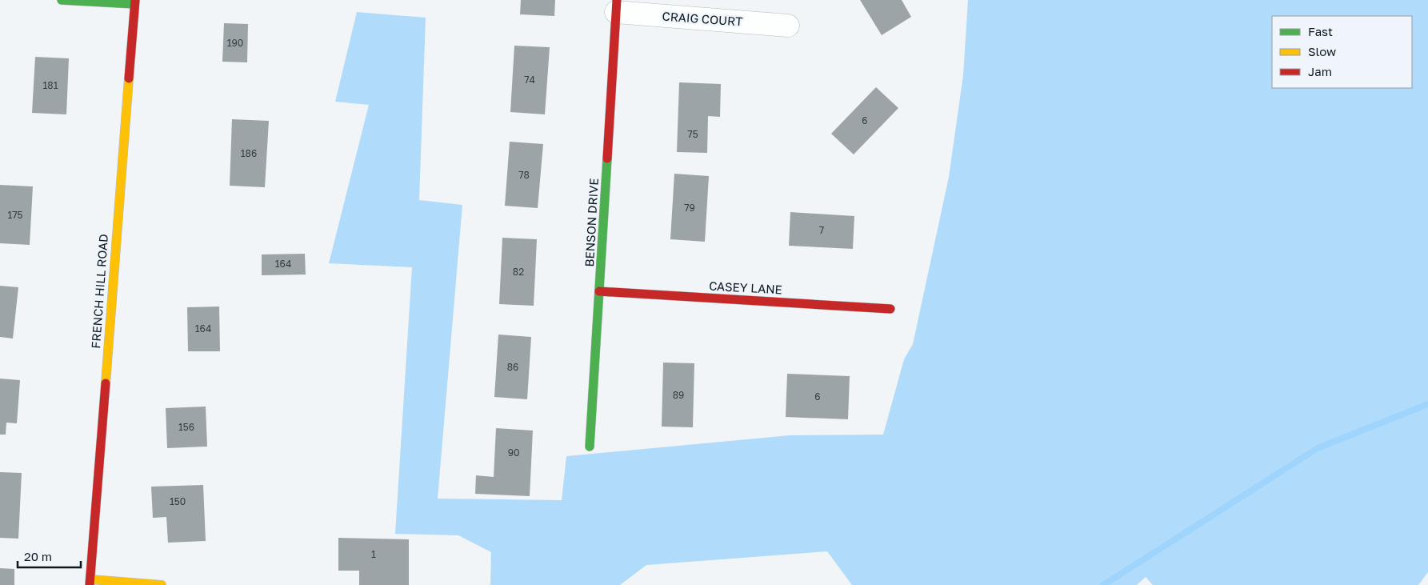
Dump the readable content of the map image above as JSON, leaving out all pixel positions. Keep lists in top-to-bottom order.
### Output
{
  "streets": {
    "street": [
      "CRAIG COURT",
      "BENSON DRIVE",
      "CASEY LANE",
      "FRENCH HILL ROAD"
    ]
  },
  "crossings": [
    ["CRAIG COURT", "BENSON DRIVE"],
    ["BENSON DRIVE", "CASEY LANE"]
  ],
  "house_numbers": [
    "190",
    "74",
    "181",
    "6",
    "75",
    "186",
    "78",
    "79",
    "175",
    "7",
    "164",
    "82",
    "164",
    "86",
    "89",
    "6",
    "156",
    "90",
    "150",
    "1"
  ],
  "legend": ["Fast", "Slow", "Jam"],
  "scale_bar": "20 m"
}
